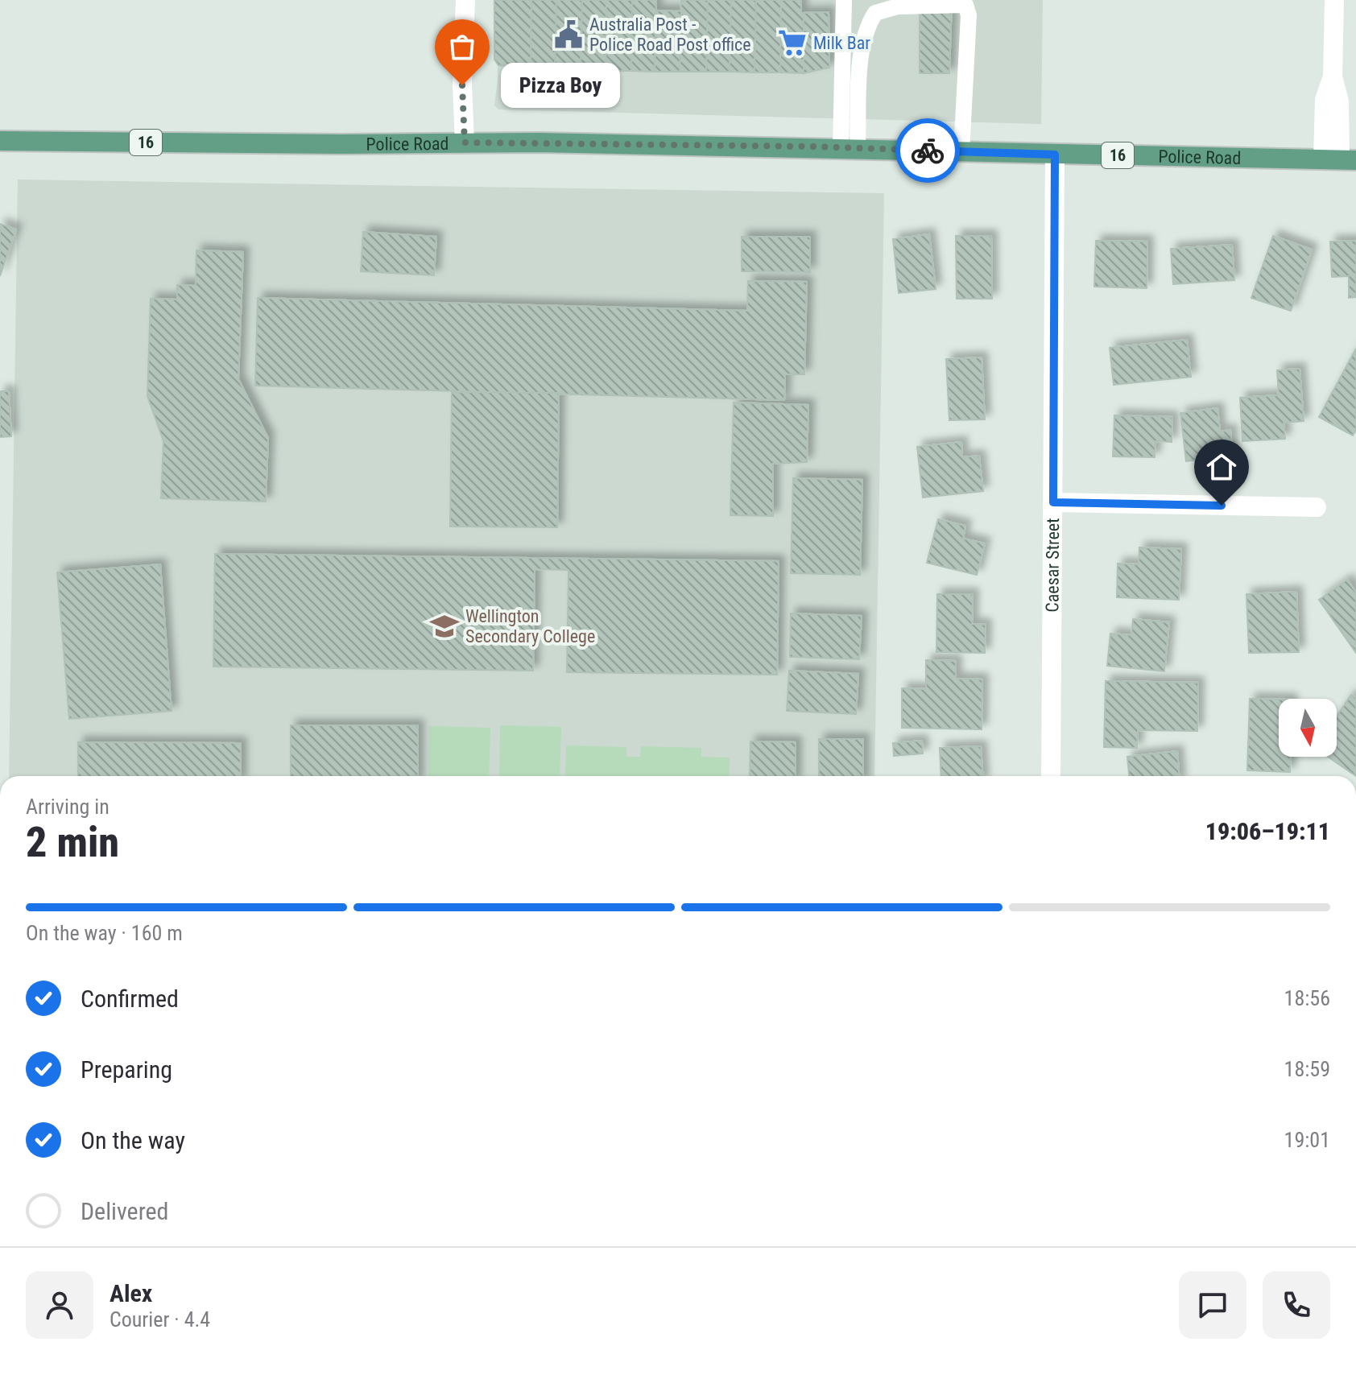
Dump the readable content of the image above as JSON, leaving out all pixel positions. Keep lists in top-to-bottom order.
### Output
{
  "streets": {
    "main road": ["16", "Police Road"],
    "street": ["Caesar Street"]
  },
  "crossings": [
    ["Police Road", "Caesar Street"]
  ],
  "places": {
    "public building": ["Australia Post - Police Road Post office"],
    "supermarket": ["Milk Bar"],
    "other": ["Pizza Boy"],
    "school or university": ["Wellington Secondary College"]
  },
  "north": "bottom",
  "page": {
    "bubble": "Pizza Boy",
    "heading": ["2 min", "Arriving in", "19:06–19:11"],
    "panel": ["Alex", "Courier · 4.4"],
    "bar": "On the way · 160 m",
    "list": [
      ["Confirmed", "18:56"],
      ["Preparing", "18:59"],
      ["On the way", "19:01"],
      "Delivered"
    ]
  }
}
